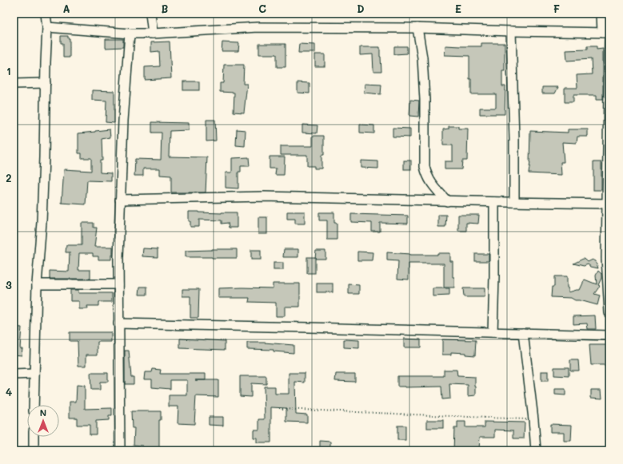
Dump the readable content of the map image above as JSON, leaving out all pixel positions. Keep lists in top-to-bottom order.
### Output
{
  "north": "top",
  "grid": {
    "columns": [
      "A",
      "B",
      "C",
      "D",
      "E",
      "F"
    ],
    "rows": [
      "1",
      "2",
      "3",
      "4"
    ]
  }
}
